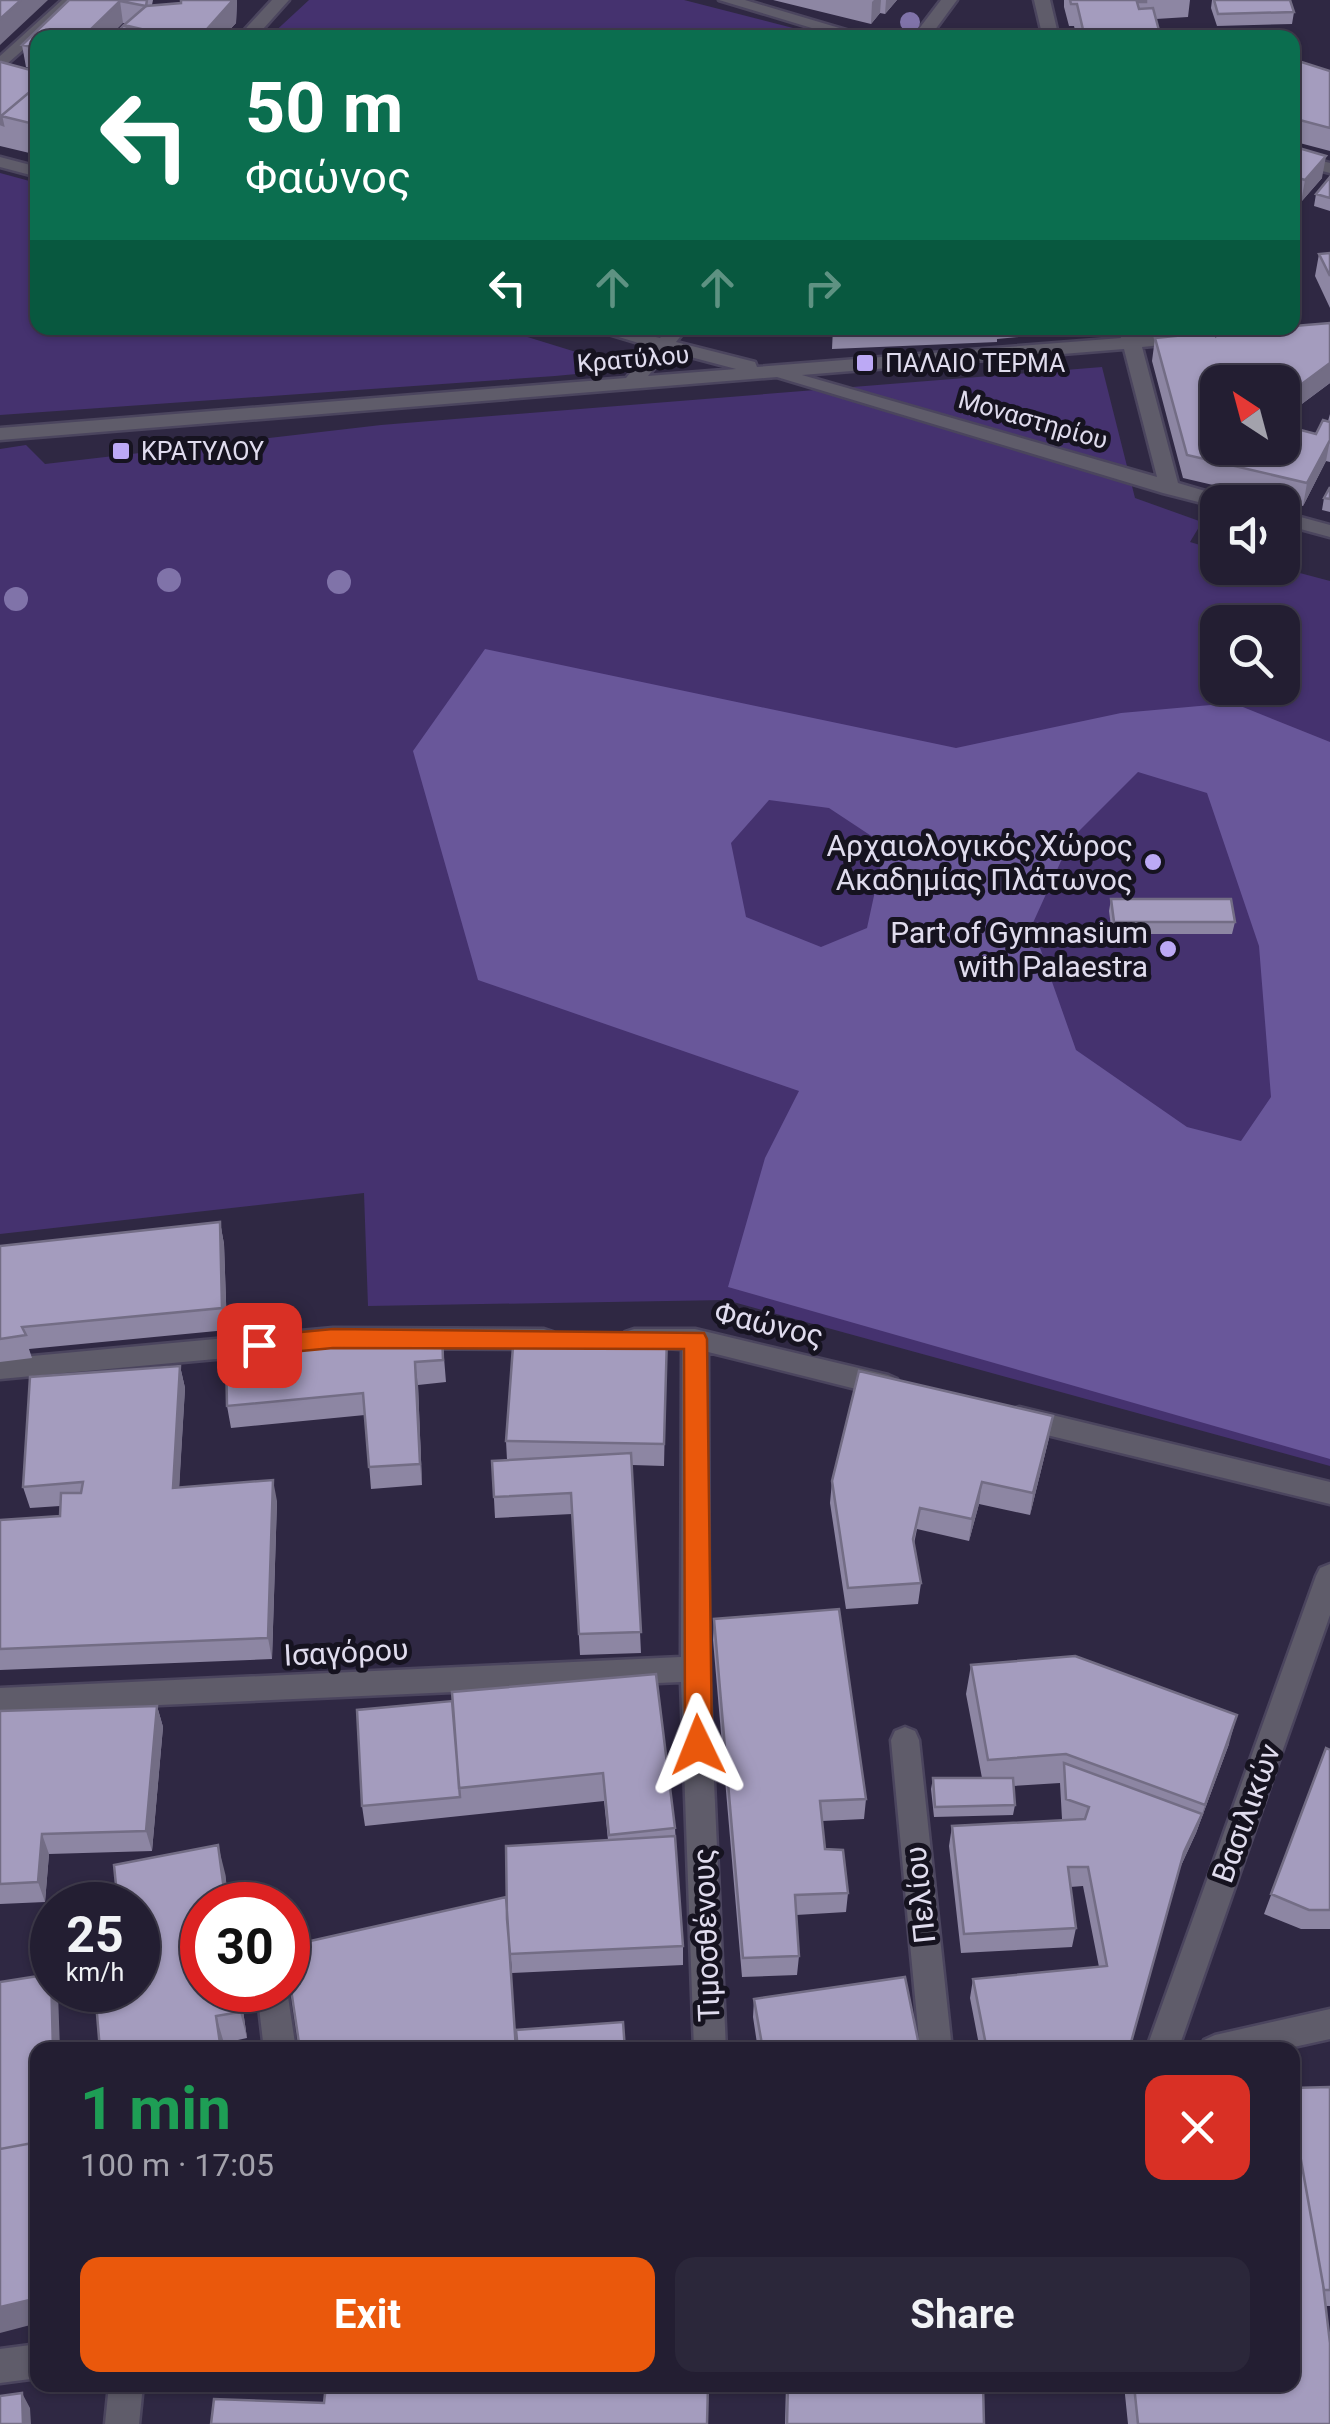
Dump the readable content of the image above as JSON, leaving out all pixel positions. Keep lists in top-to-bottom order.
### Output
{
  "streets": {
    "street": [
      "Κρατύλου",
      "Μοναστηρίου",
      "Φαώνος",
      "Ισαγόρου",
      "Βασιλικών",
      "Πελίου",
      "Τιμοσθένους"
    ]
  },
  "crossings": [
    ["Κρατύλου", "Μοναστηρίου"],
    ["Φαώνος", "Τιμοσθένους"],
    ["Ισαγόρου", "Τιμοσθένους"]
  ],
  "places": {
    "transit": ["ΠΑΛΑΙΟ ΤΕΡΜΑ", "ΚΡΑΤΥΛΟΥ"],
    "other": ["Αρχαιολογικός Χώρος Ακαδημίας Πλάτωνος", "Part of Gymnasium with Palaestra"]
  },
  "north": "top left",
  "page": {
    "turn": ["50 m", "Φαώνος"],
    "speed": "25 km/h",
    "limit": "30",
    "heading": ["1 min", "100 m · 17:05"],
    "buttons": ["Exit", "Share"]
  }
}
